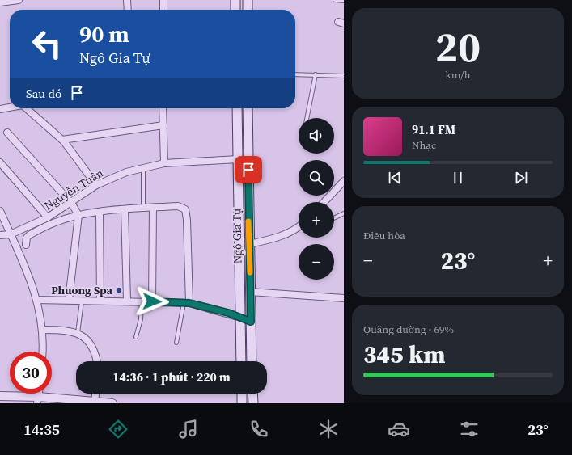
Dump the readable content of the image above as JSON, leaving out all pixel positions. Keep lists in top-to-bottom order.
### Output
{
  "streets": {
    "main road": ["Ngô Gia Tự"],
    "street": ["Nguyễn Tuân"]
  },
  "crossings": [
    ["Nguyễn Tuân", "Ngô Gia Tự"]
  ],
  "places": ["Phuong Spa"],
  "page": {
    "tile": [
      ["20", "km/h"],
      "Điều hòa",
      ["Quãng đường · 69%", "345 km"]
    ],
    "turn": ["90 m", "Ngô Gia Tự"],
    "then": "Sau đó",
    "song": ["91.1 FM", "Nhạc"],
    "map_buttons": ["+", "−"],
    "heat": ["−", "23°", "+"],
    "limit": "30",
    "trip": "14:36 · 1 phút · 220 m",
    "tabs": ["14:35", "23°"]
  }
}
